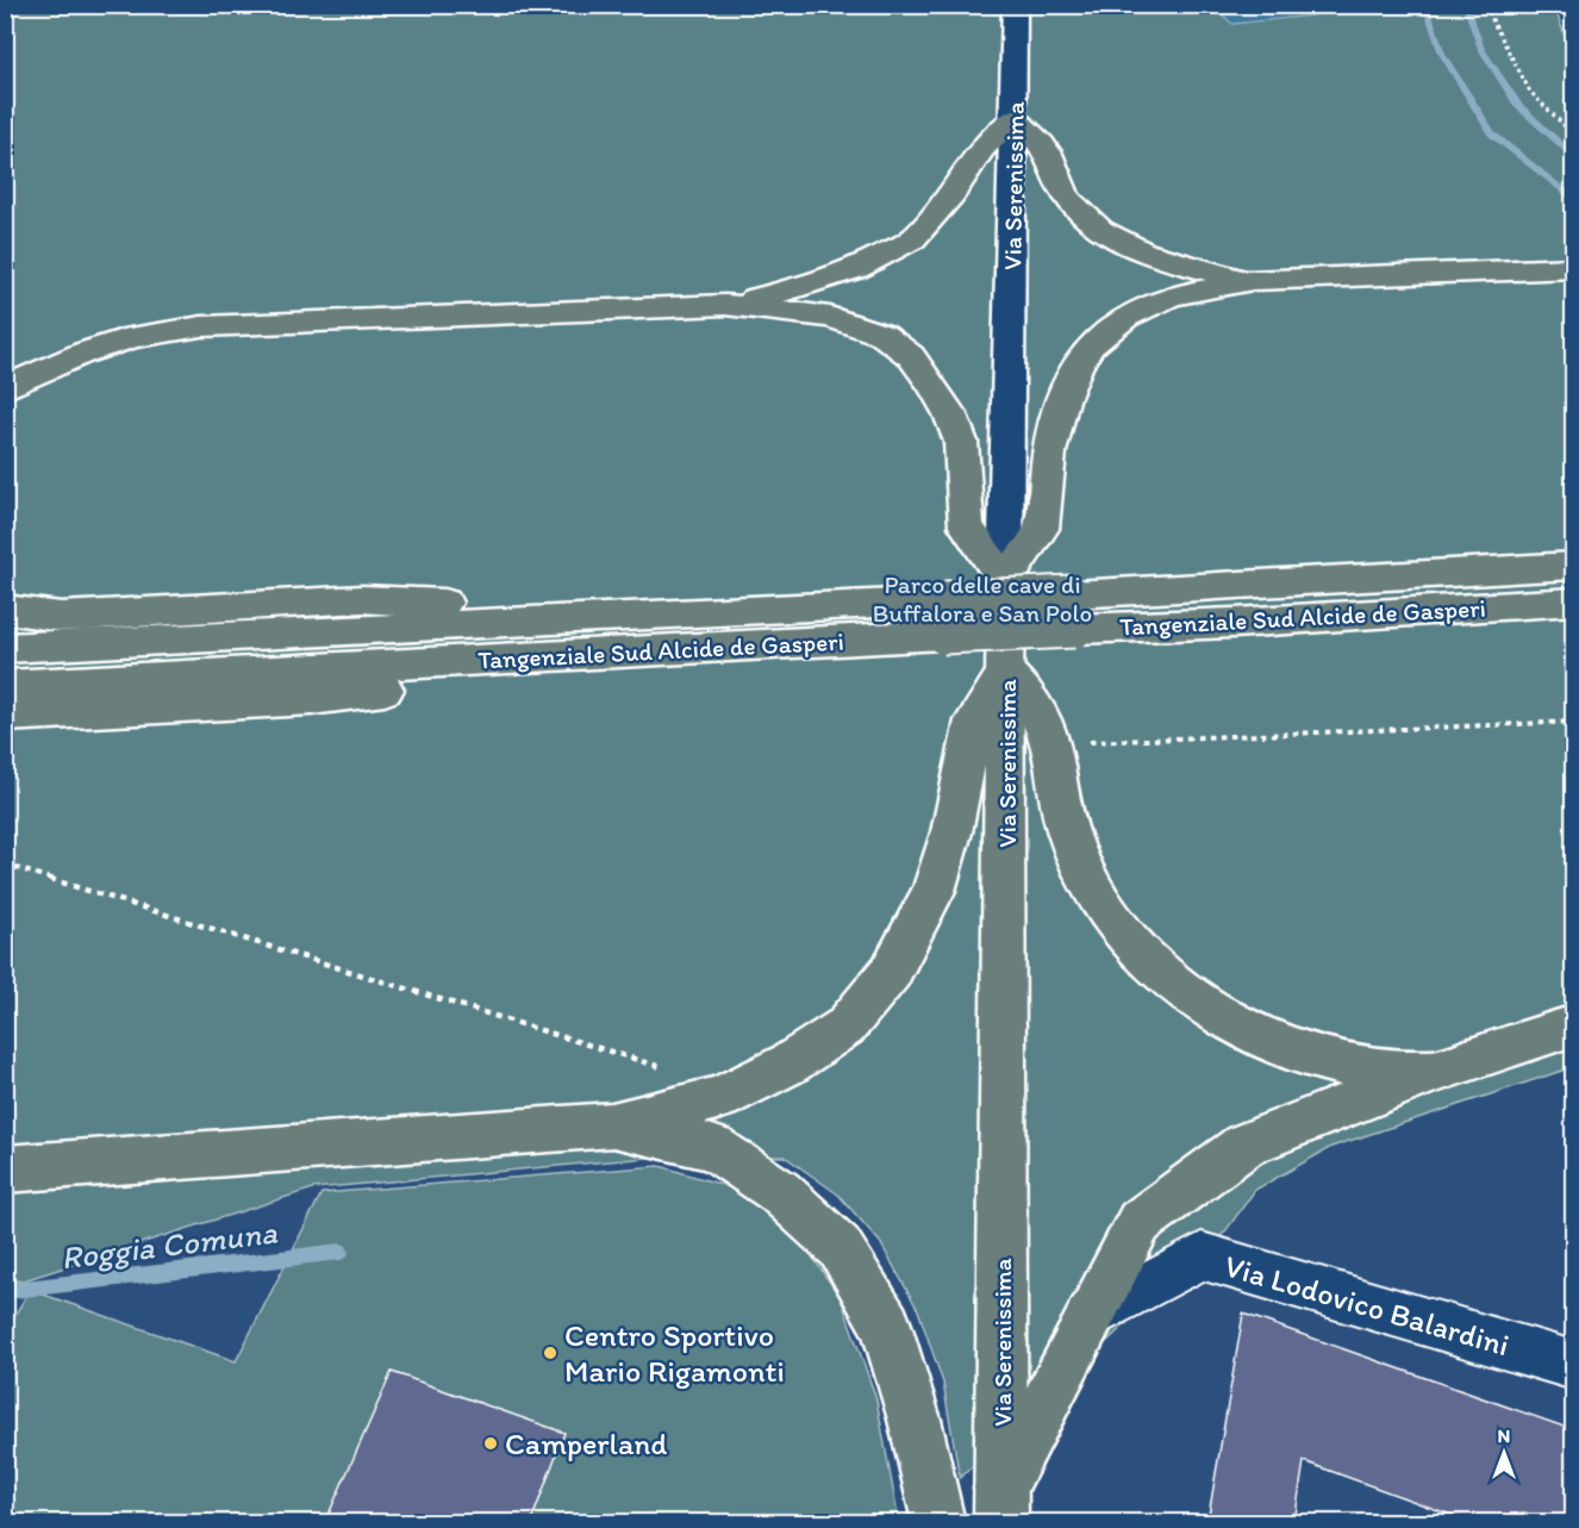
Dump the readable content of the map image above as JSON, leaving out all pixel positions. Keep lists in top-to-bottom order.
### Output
{
  "streets": {
    "main road": ["Via Serenissima", "Tangenziale Sud Alcide de Gasperi"],
    "street": ["Via Lodovico Balardini"]
  },
  "water": ["Roggia Comuna"],
  "parks": ["Parco delle cave di Buffalora e San Polo"],
  "places": ["Centro Sportivo Mario Rigamonti", "Camperland"],
  "north": "top"
}
